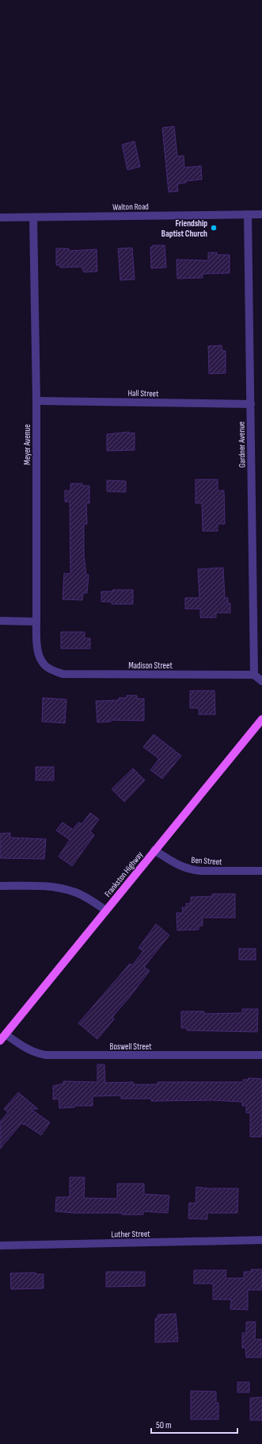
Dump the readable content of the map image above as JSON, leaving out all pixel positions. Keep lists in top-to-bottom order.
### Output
{
  "streets": {
    "main road": ["Frankston Highway"],
    "street": [
      "Walton Road",
      "Hall Street",
      "Meyer Avenue",
      "Gardner Avenue",
      "Madison Street",
      "Ben Street",
      "Boswell Street",
      "Luther Street"
    ]
  },
  "crossings": [
    ["Walton Road", "Meyer Avenue"],
    ["Walton Road", "Gardner Avenue"],
    ["Hall Street", "Meyer Avenue"],
    ["Hall Street", "Gardner Avenue"],
    ["Meyer Avenue", "Madison Street"],
    ["Gardner Avenue", "Madison Street"],
    ["Ben Street", "Frankston Highway"],
    ["Frankston Highway", "Boswell Street"]
  ],
  "places": ["Friendship Baptist Church"],
  "scale_bar": "50 m"
}
